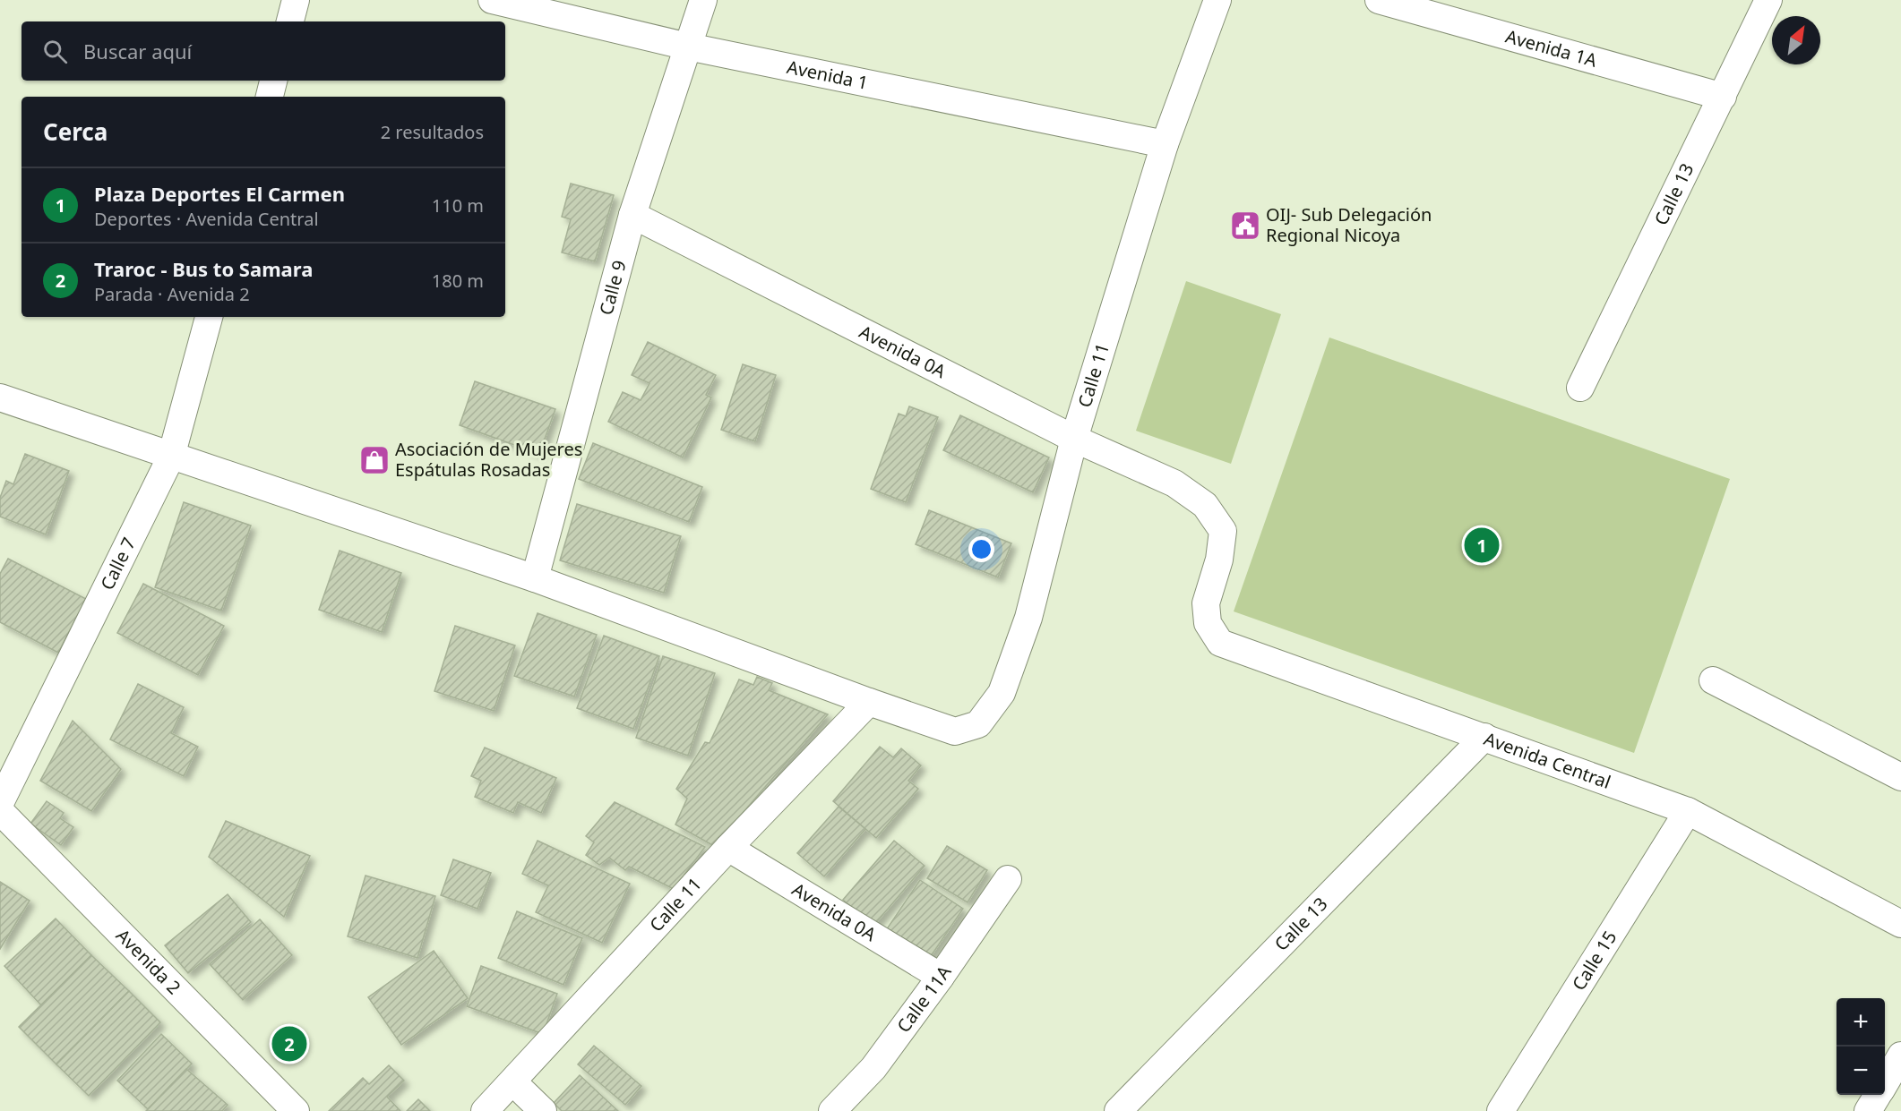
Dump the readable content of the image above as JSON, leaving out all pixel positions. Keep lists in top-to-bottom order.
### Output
{
  "streets": {
    "street": [
      "Avenida 1A",
      "Avenida 1",
      "Calle 13",
      "Calle 9",
      "Avenida 0A",
      "Calle 11",
      "Calle 7",
      "Avenida Central",
      "Avenida 2",
      "Calle 15",
      "Calle 11A"
    ]
  },
  "crossings": [
    ["Avenida 1A", "Calle 13"],
    ["Avenida 1", "Calle 9"],
    ["Avenida 1", "Calle 11"],
    ["Calle 13", "Avenida Central"],
    ["Calle 9", "Avenida 0A"],
    ["Avenida 0A", "Calle 11"],
    ["Avenida 0A", "Avenida Central"],
    ["Avenida 0A", "Calle 11A"],
    ["Avenida Central", "Calle 15"]
  ],
  "places": {
    "public building": ["OIJ- Sub Delegación Regional Nicoya"],
    "shop": ["Asociación de Mujeres Espátulas Rosadas"]
  },
  "north": "top right",
  "page": {
    "search": "Buscar aquí",
    "heading": ["Cerca", "2 resultados"],
    "list": [
      {
        "mark": "1",
        "name": "Plaza Deportes El Carmen",
        "note": "Deportes · Avenida Central",
        "value": "110 m"
      },
      {
        "mark": "2",
        "name": "Traroc - Bus to Samara",
        "note": "Parada · Avenida 2",
        "value": "180 m"
      }
    ],
    "pins": ["1", "2"],
    "map_buttons": ["+", "−"]
  }
}
